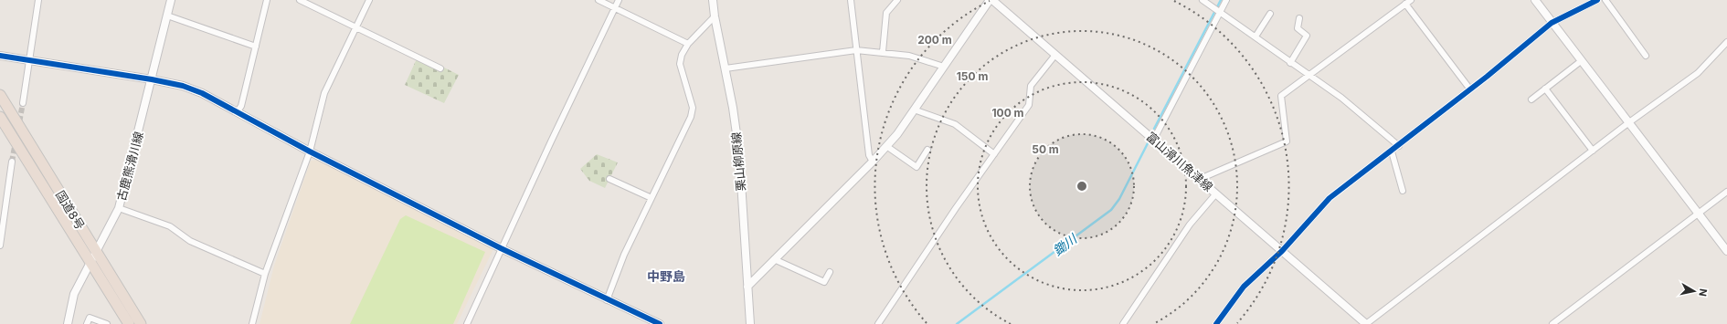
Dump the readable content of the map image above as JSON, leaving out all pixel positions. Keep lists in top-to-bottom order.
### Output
{
  "streets": {
    "highway": ["国道8号"],
    "street": ["栗山柳原線", "富山滑川魚津線", "古鹿熊滑川線"]
  },
  "crossings": [
    ["古鹿熊滑川線", "国道8号"]
  ],
  "districts": ["中野島"],
  "water": ["鋤川"],
  "north": "right",
  "rings": [
    "200 m",
    "150 m",
    "100 m",
    "50 m"
  ]
}
